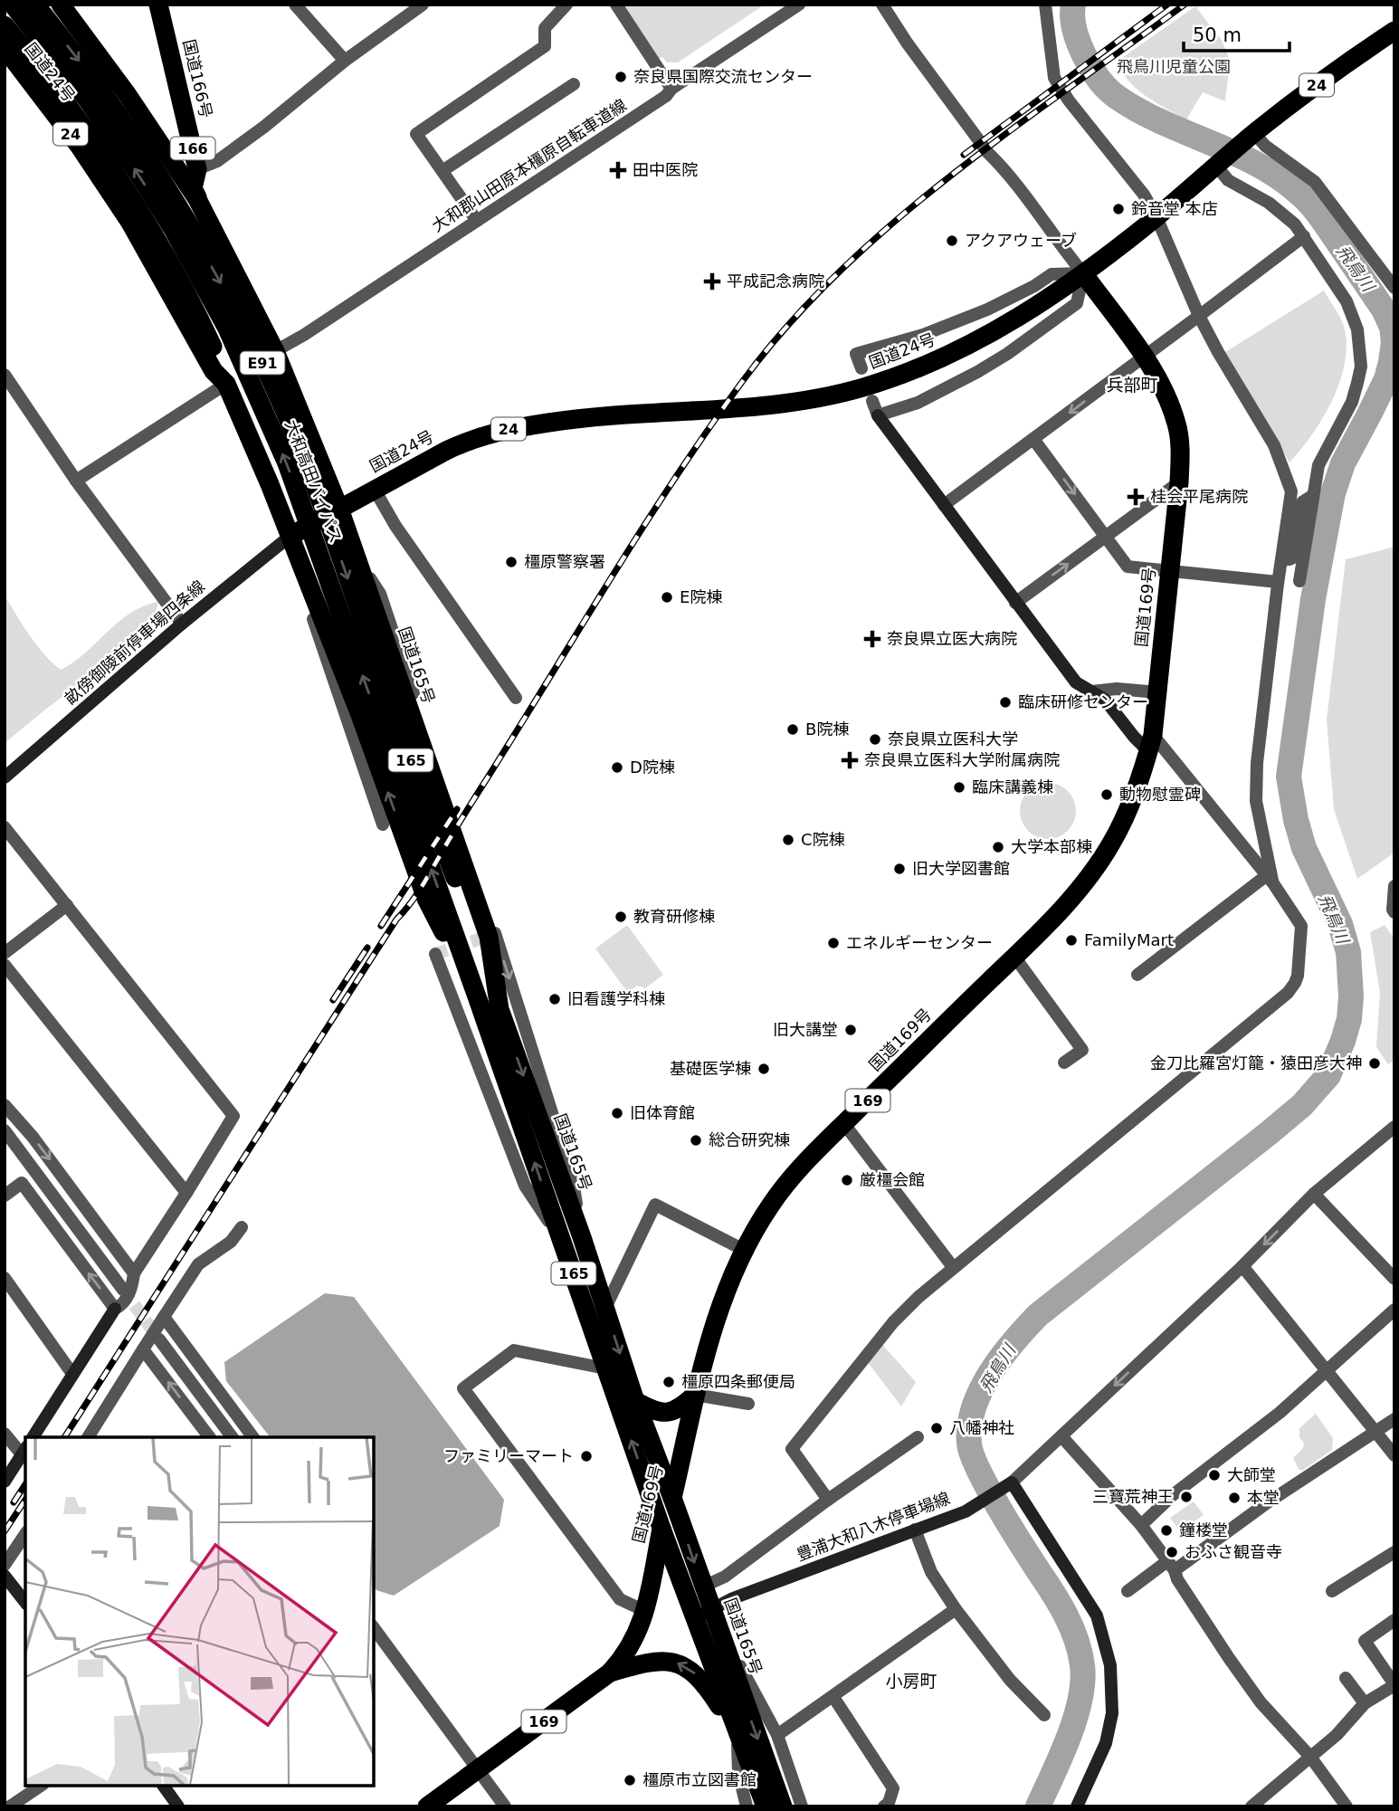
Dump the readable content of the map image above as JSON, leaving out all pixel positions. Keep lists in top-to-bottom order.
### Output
{
  "streets": {
    "highway": [
      "国道24号",
      "国道166号",
      "24",
      "166",
      "E91",
      "大和高田バイパス",
      "国道169号",
      "国道165号",
      "165",
      "169"
    ],
    "main road": ["畝傍御陵前停車場四条線", "豊浦大和八木停車場線"],
    "street": ["大和郡山田原本橿原自転車道線"]
  },
  "crossings": [
    ["国道24号", "大和高田バイパス"],
    ["国道24号", "国道169号"],
    ["国道24号", "畝傍御陵前停車場四条線"],
    ["国道24号", "国道165号"],
    ["国道24号", "165"],
    ["大和高田バイパス", "国道165号"],
    ["大和高田バイパス", "165"],
    ["国道169号", "国道165号"],
    ["畝傍御陵前停車場四条線", "165"],
    ["国道165号", "豊浦大和八木停車場線"]
  ],
  "districts": ["兵部町", "小房町"],
  "water": ["飛鳥川"],
  "parks": ["飛鳥川児童公園"],
  "places": {
    "other": [
      "奈良県国際交流センター",
      "鈴音堂 本店",
      "アクアウェーブ",
      "橿原警察署",
      "E院棟",
      "臨床研修センター",
      "B院棟",
      "奈良県立医科大学",
      "D院棟",
      "臨床講義棟",
      "動物慰霊碑",
      "C院棟",
      "大学本部棟",
      "旧大学図書館",
      "教育研修棟",
      "FamilyMart",
      "エネルギーセンター",
      "旧看護学科棟",
      "旧大講堂",
      "金刀比羅宮灯籠・猿田彦大神",
      "基礎医学棟",
      "旧体育館",
      "総合研究棟",
      "厳橿会館",
      "橿原四条郵便局",
      "八幡神社",
      "ファミリーマート",
      "大師堂",
      "三寶荒神王",
      "本堂",
      "鐘楼堂",
      "おふさ観音寺",
      "橿原市立図書館"
    ],
    "health": [
      "田中医院",
      "平成記念病院",
      "桂会平尾病院",
      "奈良県立医大病院",
      "奈良県立医科大学附属病院"
    ]
  },
  "scale_bar": "50 m"
}
